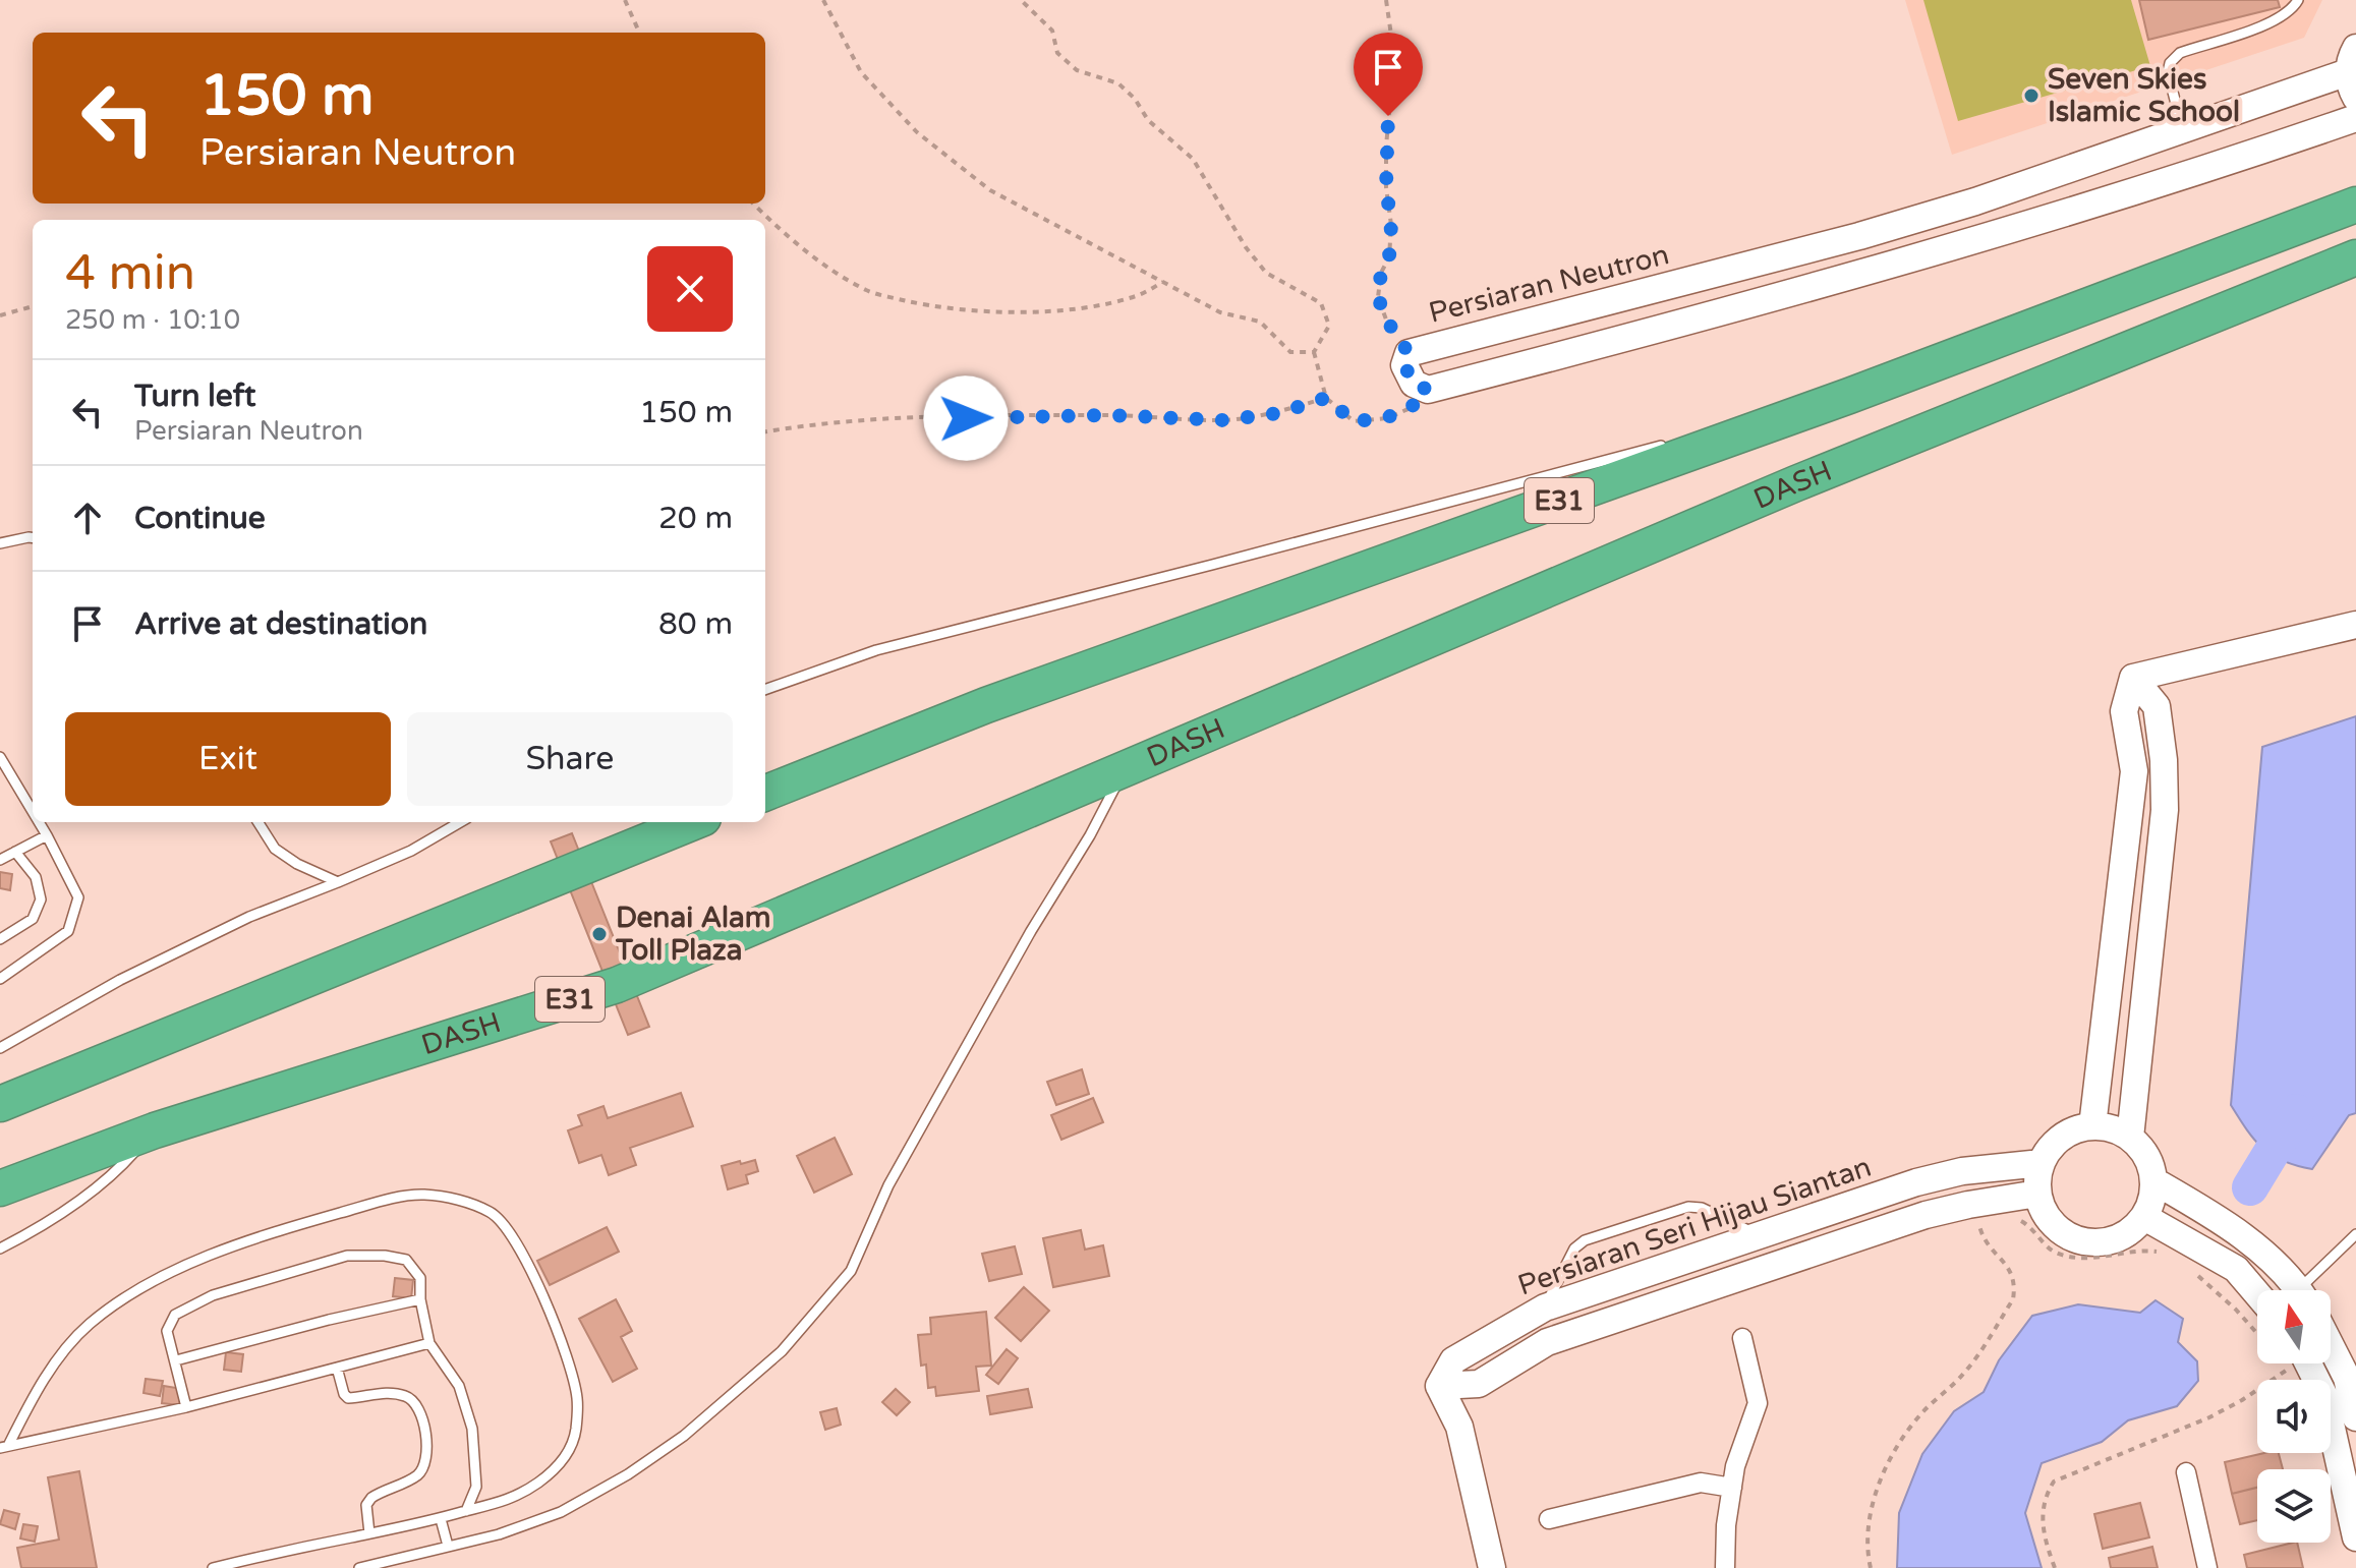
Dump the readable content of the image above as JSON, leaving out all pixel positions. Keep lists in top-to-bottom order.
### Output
{
  "streets": {
    "highway": ["DASH", "E31"],
    "street": ["Persiaran Neutron", "Persiaran Seri Hijau Siantan"]
  },
  "places": ["Seven Skies Islamic School", "Denai Alam Toll Plaza"],
  "north": "top",
  "page": {
    "turn": ["150 m", "Persiaran Neutron"],
    "heading": ["4 min", "250 m · 10:10"],
    "list": [
      {
        "name": "Turn left",
        "note": "Persiaran Neutron",
        "value": "150 m"
      },
      {
        "name": "Continue",
        "value": "20 m"
      },
      {
        "name": "Arrive at destination",
        "value": "80 m"
      }
    ],
    "buttons": ["Exit", "Share"]
  }
}
